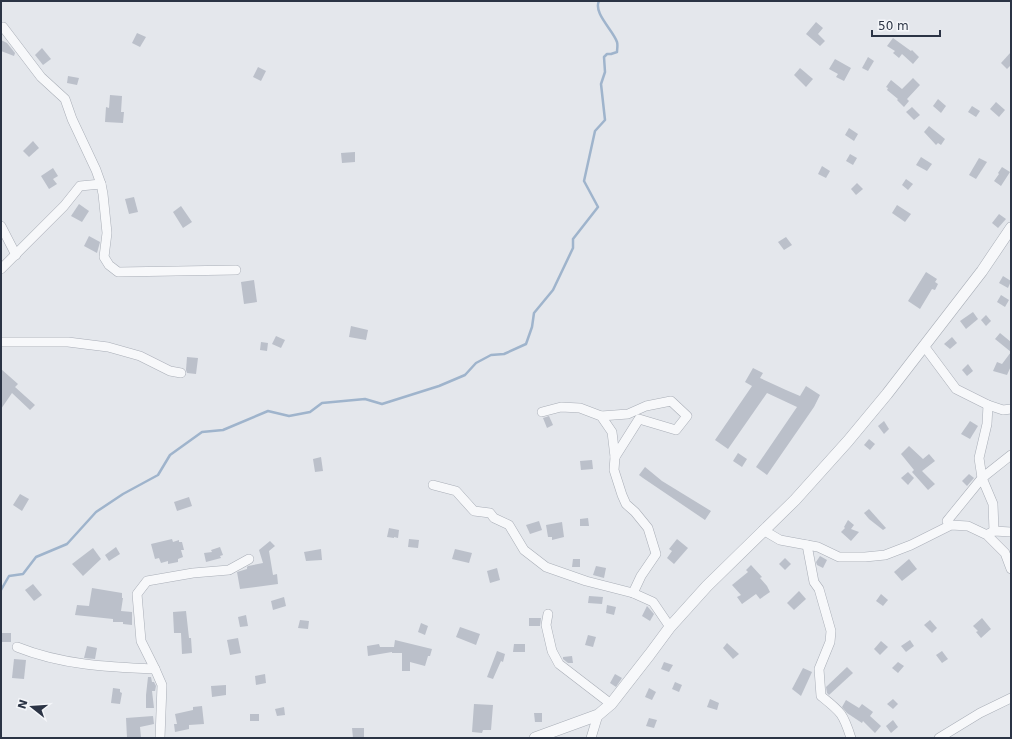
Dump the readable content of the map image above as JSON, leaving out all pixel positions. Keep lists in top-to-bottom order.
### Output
{
  "scale_bar": "50 m",
  "north": "left"
}
